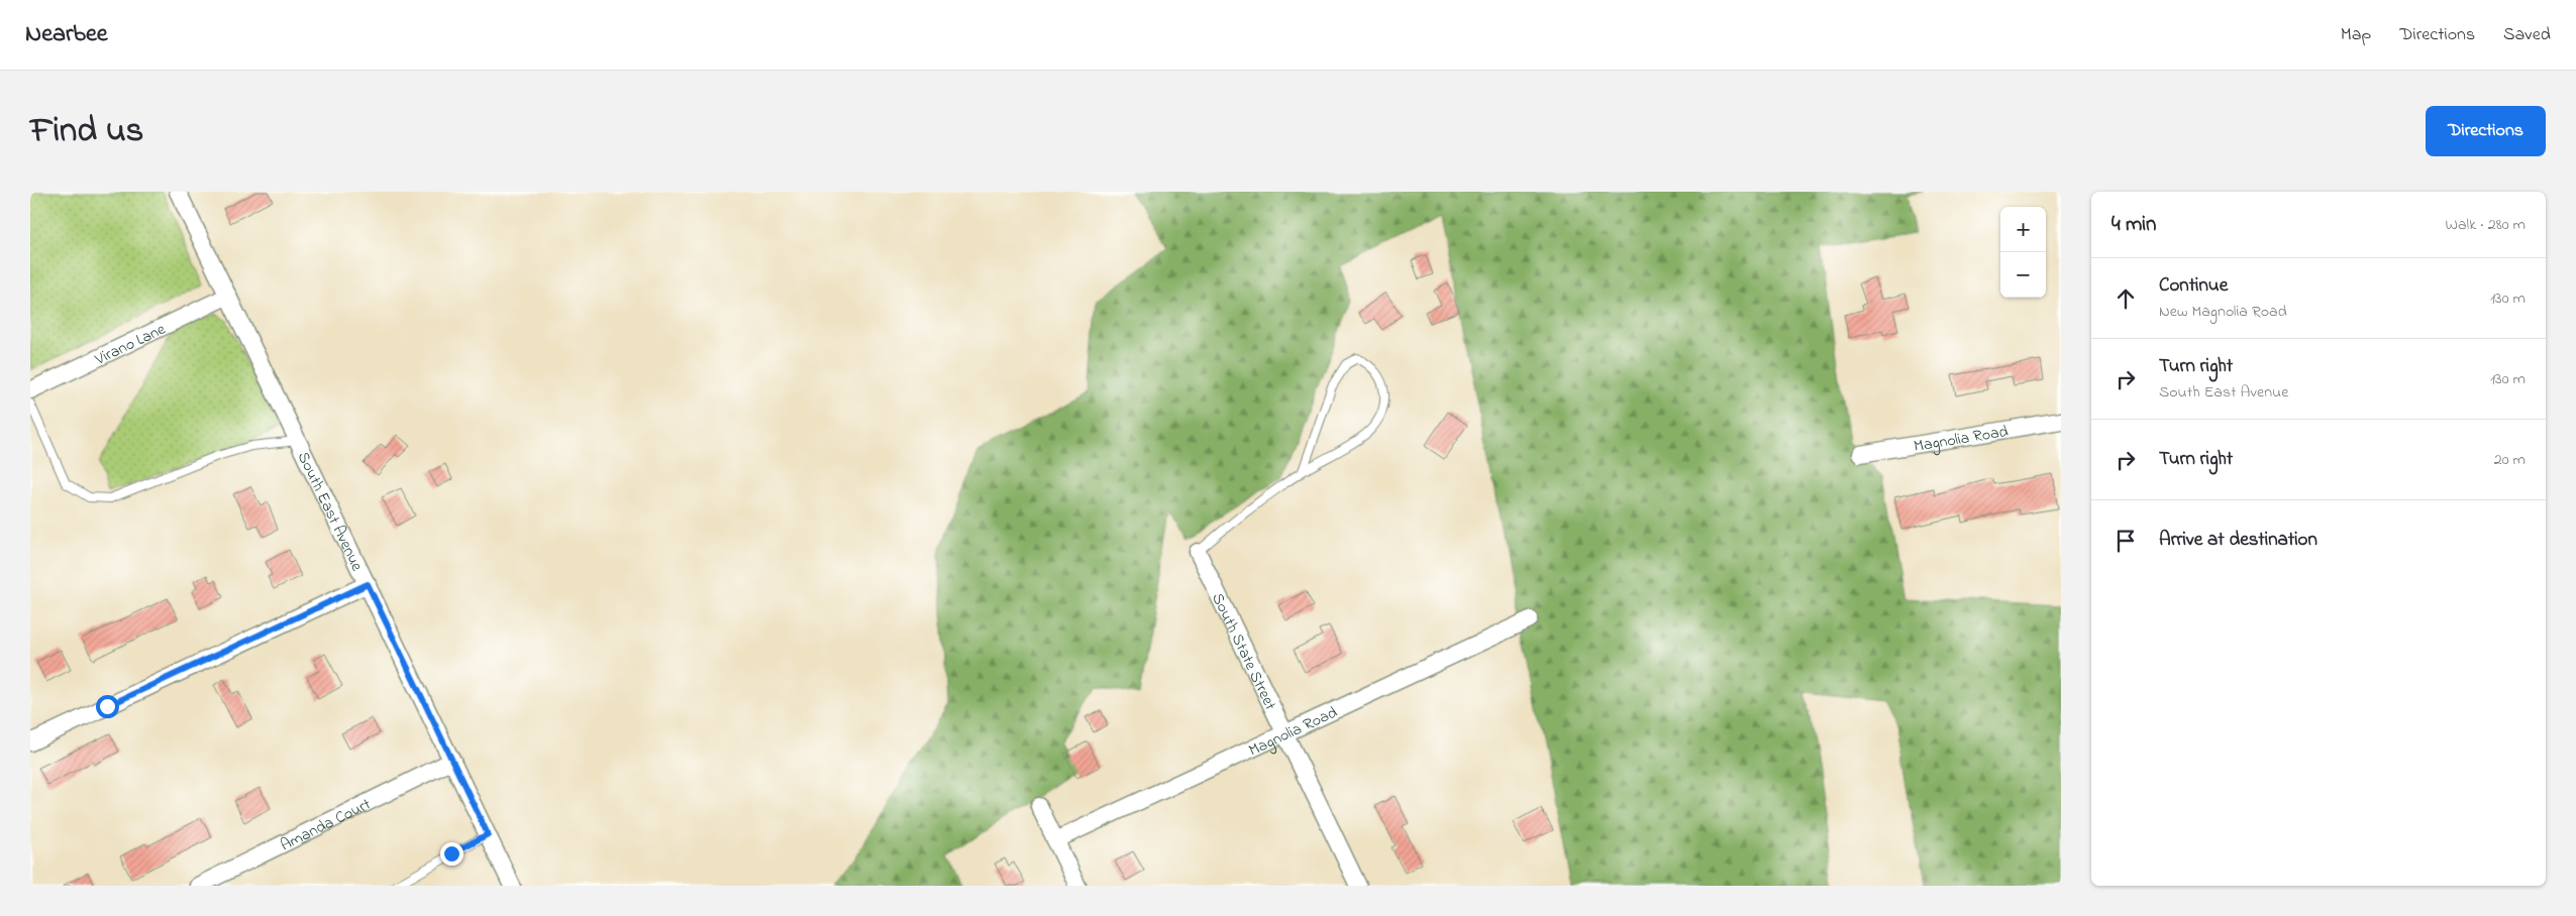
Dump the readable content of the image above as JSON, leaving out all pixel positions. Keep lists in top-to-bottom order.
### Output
{
  "streets": {
    "street": [
      "Virano Lane",
      "Magnolia Road",
      "South East Avenue",
      "South State Street",
      "Amanda Court"
    ]
  },
  "crossings": [
    ["Virano Lane", "South East Avenue"],
    ["Magnolia Road", "South State Street"],
    ["South East Avenue", "Amanda Court"]
  ],
  "page": {
    "header": "Nearbee",
    "nav": ["Map", "Directions", "Saved"],
    "title": "Find us",
    "buttons": "Directions",
    "heading": ["4 min", "Walk · 280 m"],
    "map_buttons": ["+", "−"],
    "list": [
      ["Continue", "New Magnolia Road", "130 m"],
      ["Turn right", "South East Avenue", "130 m"],
      ["Turn right", "20 m"],
      "Arrive at destination"
    ]
  }
}
